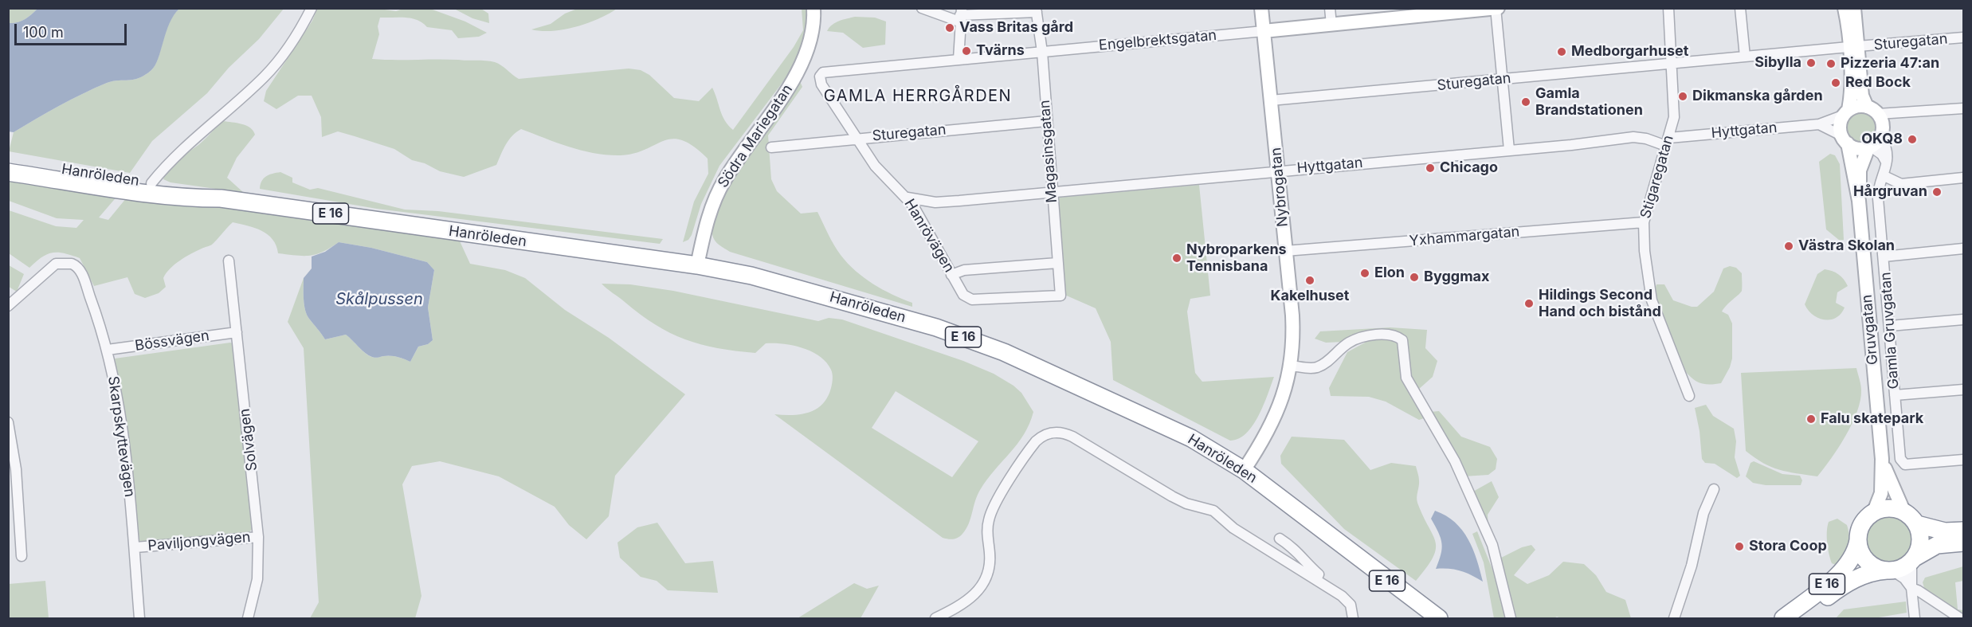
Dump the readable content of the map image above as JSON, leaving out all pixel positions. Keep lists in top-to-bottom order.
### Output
{
  "streets": {
    "highway": ["Hanröleden", "E 16"],
    "street": [
      "Engelbrektsgatan",
      "Sturegatan",
      "Hyttgatan",
      "Södra Mariegatan",
      "Magasinsgatan",
      "Stigaregatan",
      "Nybrogatan",
      "Hanrövägen",
      "Yxhammargatan",
      "Gruvgatan",
      "Gamla Gruvgatan",
      "Bössvägen",
      "Skarpskyttevägen",
      "Solvägen",
      "Paviljongvägen"
    ]
  },
  "crossings": [
    ["Engelbrektsgatan", "Magasinsgatan"],
    ["Engelbrektsgatan", "Nybrogatan"],
    ["Engelbrektsgatan", "Hanrövägen"],
    ["Sturegatan", "Magasinsgatan"],
    ["Sturegatan", "Stigaregatan"],
    ["Sturegatan", "Nybrogatan"],
    ["Sturegatan", "Hanrövägen"],
    ["Hyttgatan", "Magasinsgatan"],
    ["Hyttgatan", "Stigaregatan"],
    ["Hyttgatan", "Nybrogatan"],
    ["Hyttgatan", "Hanrövägen"],
    ["Hyttgatan", "Gruvgatan"],
    ["Hyttgatan", "Gamla Gruvgatan"],
    ["Södra Mariegatan", "Hanröleden"],
    ["Magasinsgatan", "Hanrövägen"],
    ["Hanröleden", "Nybrogatan"],
    ["Stigaregatan", "Yxhammargatan"],
    ["Nybrogatan", "Yxhammargatan"],
    ["E 16", "Gruvgatan"],
    ["Gruvgatan", "Gamla Gruvgatan"],
    ["Bössvägen", "Skarpskyttevägen"],
    ["Bössvägen", "Solvägen"],
    ["Skarpskyttevägen", "Paviljongvägen"],
    ["Solvägen", "Paviljongvägen"]
  ],
  "districts": ["GAMLA HERRGÅRDEN"],
  "water": ["Skålpussen"],
  "places": [
    "Vass Britas gård",
    "Tvärns",
    "Medborgarhuset",
    "Sibylla",
    "Pizzeria 47:an",
    "Red Bock",
    "Dikmanska gården",
    "Gamla Brandstationen",
    "OKQ8",
    "Chicago",
    "Hårgruvan",
    "Västra Skolan",
    "Nybroparkens Tennisbana",
    "Elon",
    "Byggmax",
    "Kakelhuset",
    "Hildings Second Hand och bistånd",
    "Falu skatepark",
    "Stora Coop"
  ],
  "scale_bar": "100 m"
}
